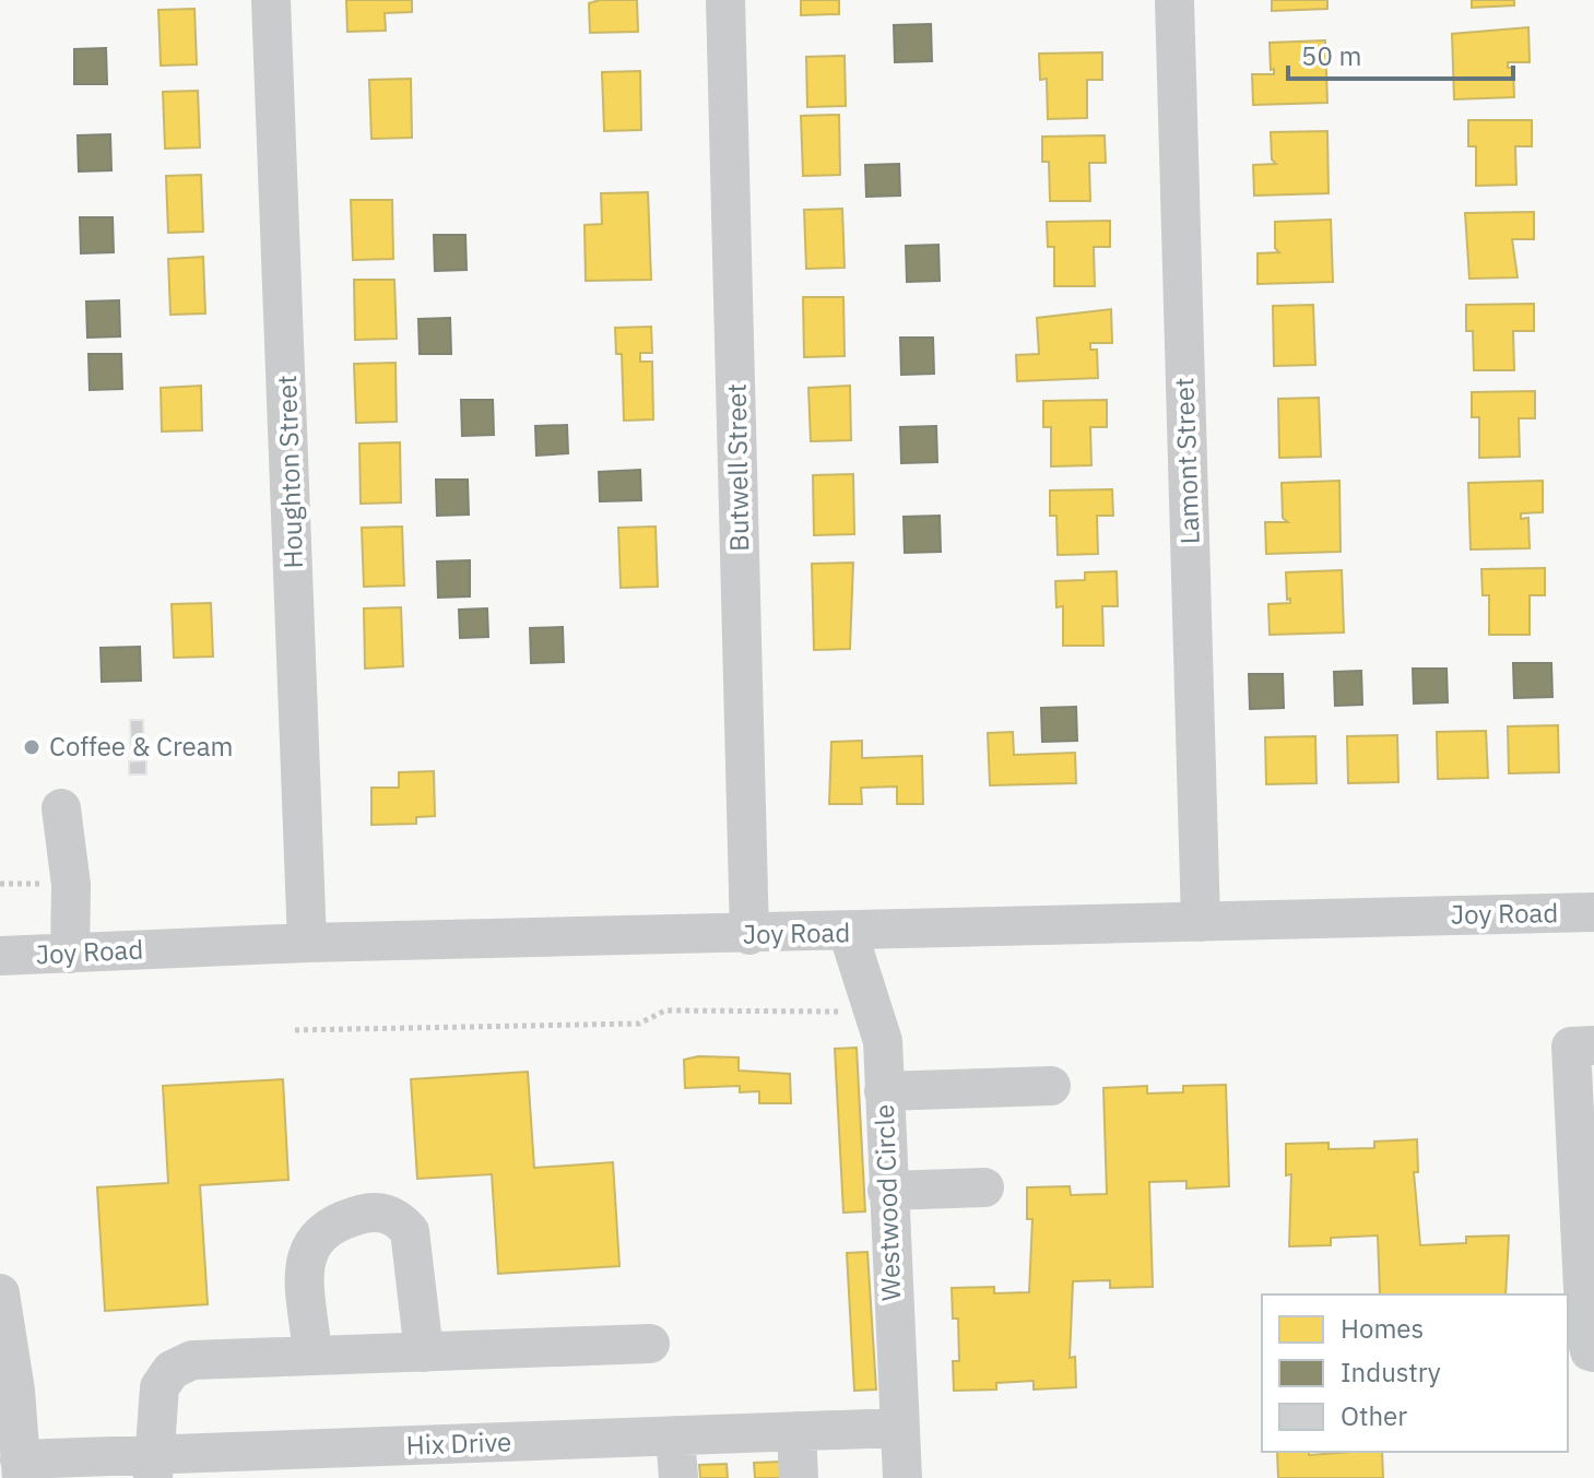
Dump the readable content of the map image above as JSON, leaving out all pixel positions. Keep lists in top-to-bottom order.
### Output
{
  "streets": {
    "street": [
      "Lamont Street",
      "Butwell Street",
      "Houghton Street",
      "Joy Road",
      "Westwood Circle",
      "Hix Drive"
    ]
  },
  "crossings": [
    ["Lamont Street", "Joy Road"],
    ["Butwell Street", "Joy Road"],
    ["Houghton Street", "Joy Road"],
    ["Joy Road", "Westwood Circle"],
    ["Westwood Circle", "Hix Drive"]
  ],
  "places": ["Coffee & Cream"],
  "legend": ["Homes", "Industry", "Other"],
  "scale_bar": "50 m"
}
